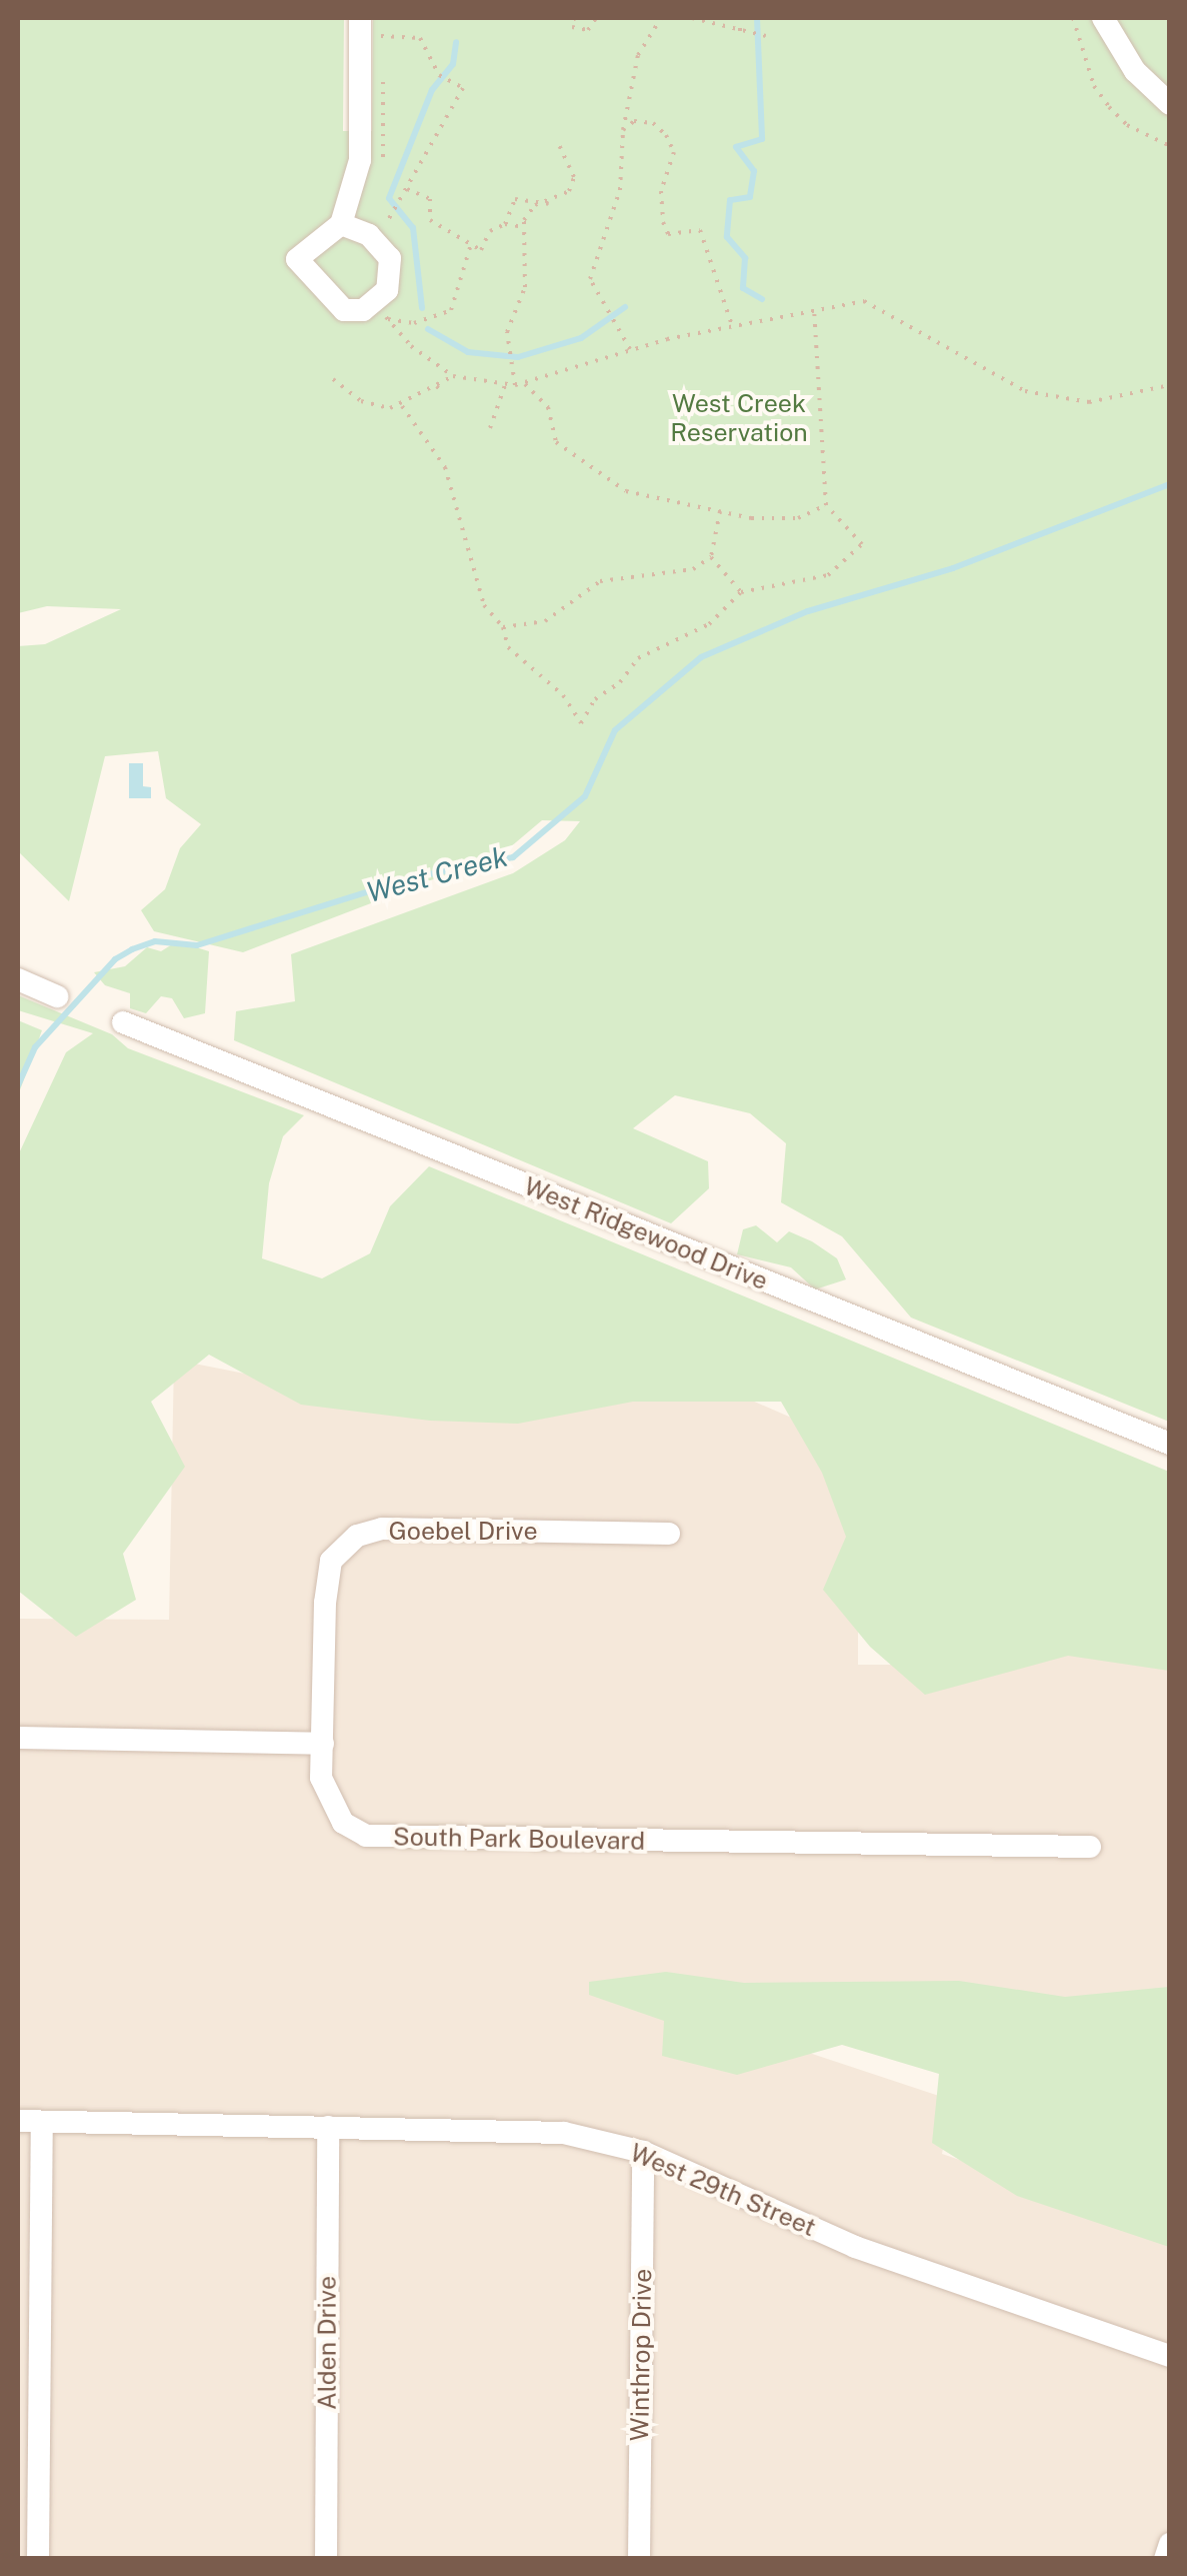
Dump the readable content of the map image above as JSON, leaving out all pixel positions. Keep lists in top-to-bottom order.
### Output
{
  "streets": {
    "street": [
      "West Ridgewood Drive",
      "Goebel Drive",
      "South Park Boulevard",
      "West 29th Street",
      "Alden Drive",
      "Winthrop Drive"
    ]
  },
  "crossings": [
    ["Goebel Drive", "South Park Boulevard"],
    ["West 29th Street", "Alden Drive"],
    ["West 29th Street", "Winthrop Drive"]
  ],
  "water": ["West Creek"],
  "parks": ["West Creek Reservation"]
}
